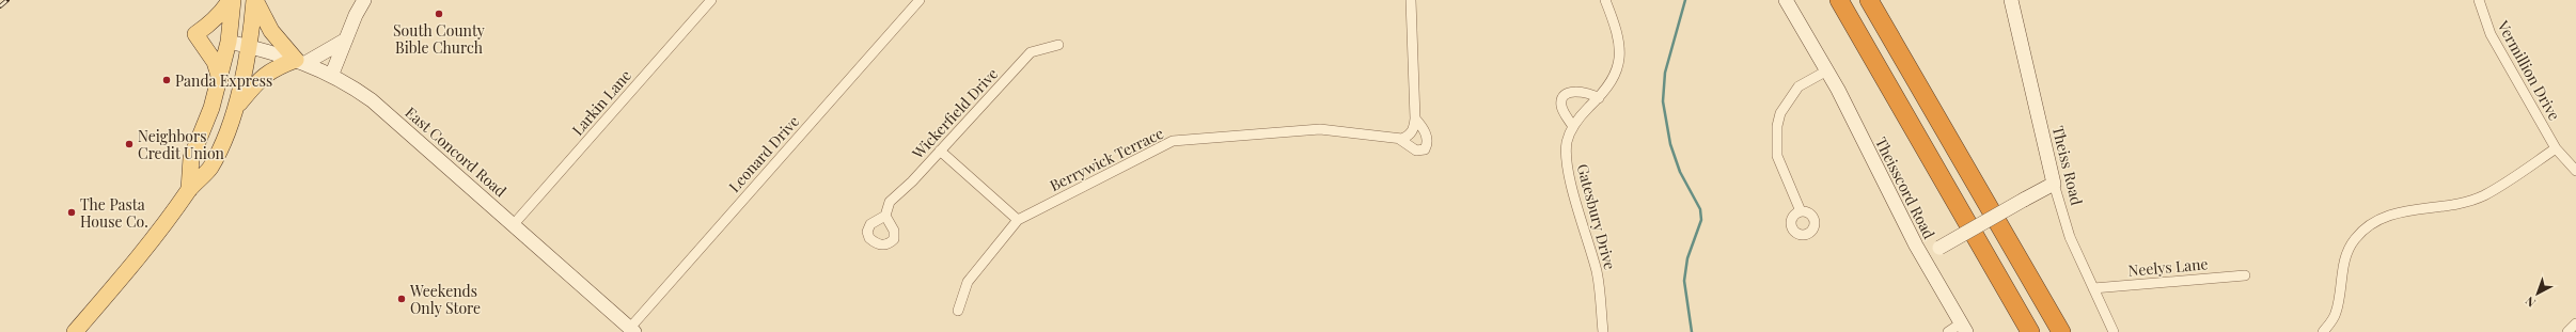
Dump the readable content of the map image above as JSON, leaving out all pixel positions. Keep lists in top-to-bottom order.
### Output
{
  "streets": {
    "street": [
      "Vermillion Drive",
      "Larkin Lane",
      "Wickerfield Drive",
      "East Concord Road",
      "Leonard Drive",
      "Berrywick Terrace",
      "Theiss Road",
      "Theisscord Road",
      "Gatesbury Drive",
      "Neelys Lane"
    ]
  },
  "crossings": [
    ["Larkin Lane", "East Concord Road"],
    ["East Concord Road", "Leonard Drive"],
    ["Theiss Road", "Theisscord Road"],
    ["Theiss Road", "Neelys Lane"]
  ],
  "places": [
    "South County Bible Church",
    "Panda Express",
    "Neighbors Credit Union",
    "The Pasta House Co.",
    "Weekends Only Store"
  ],
  "north": "bottom left"
}
